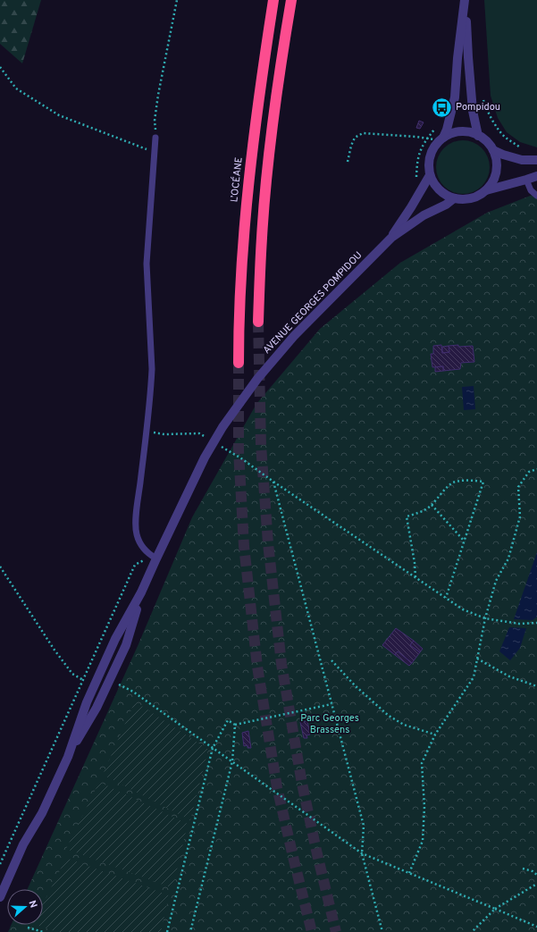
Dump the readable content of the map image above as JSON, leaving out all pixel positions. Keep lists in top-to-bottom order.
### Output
{
  "streets": {
    "highway": ["L’OCÉANE"],
    "street": ["AVENUE GEORGES POMPIDOU"]
  },
  "parks": ["Parc Georges Brassens"],
  "places": {
    "bus stop": ["Pompidou"]
  },
  "north": "right"
}
